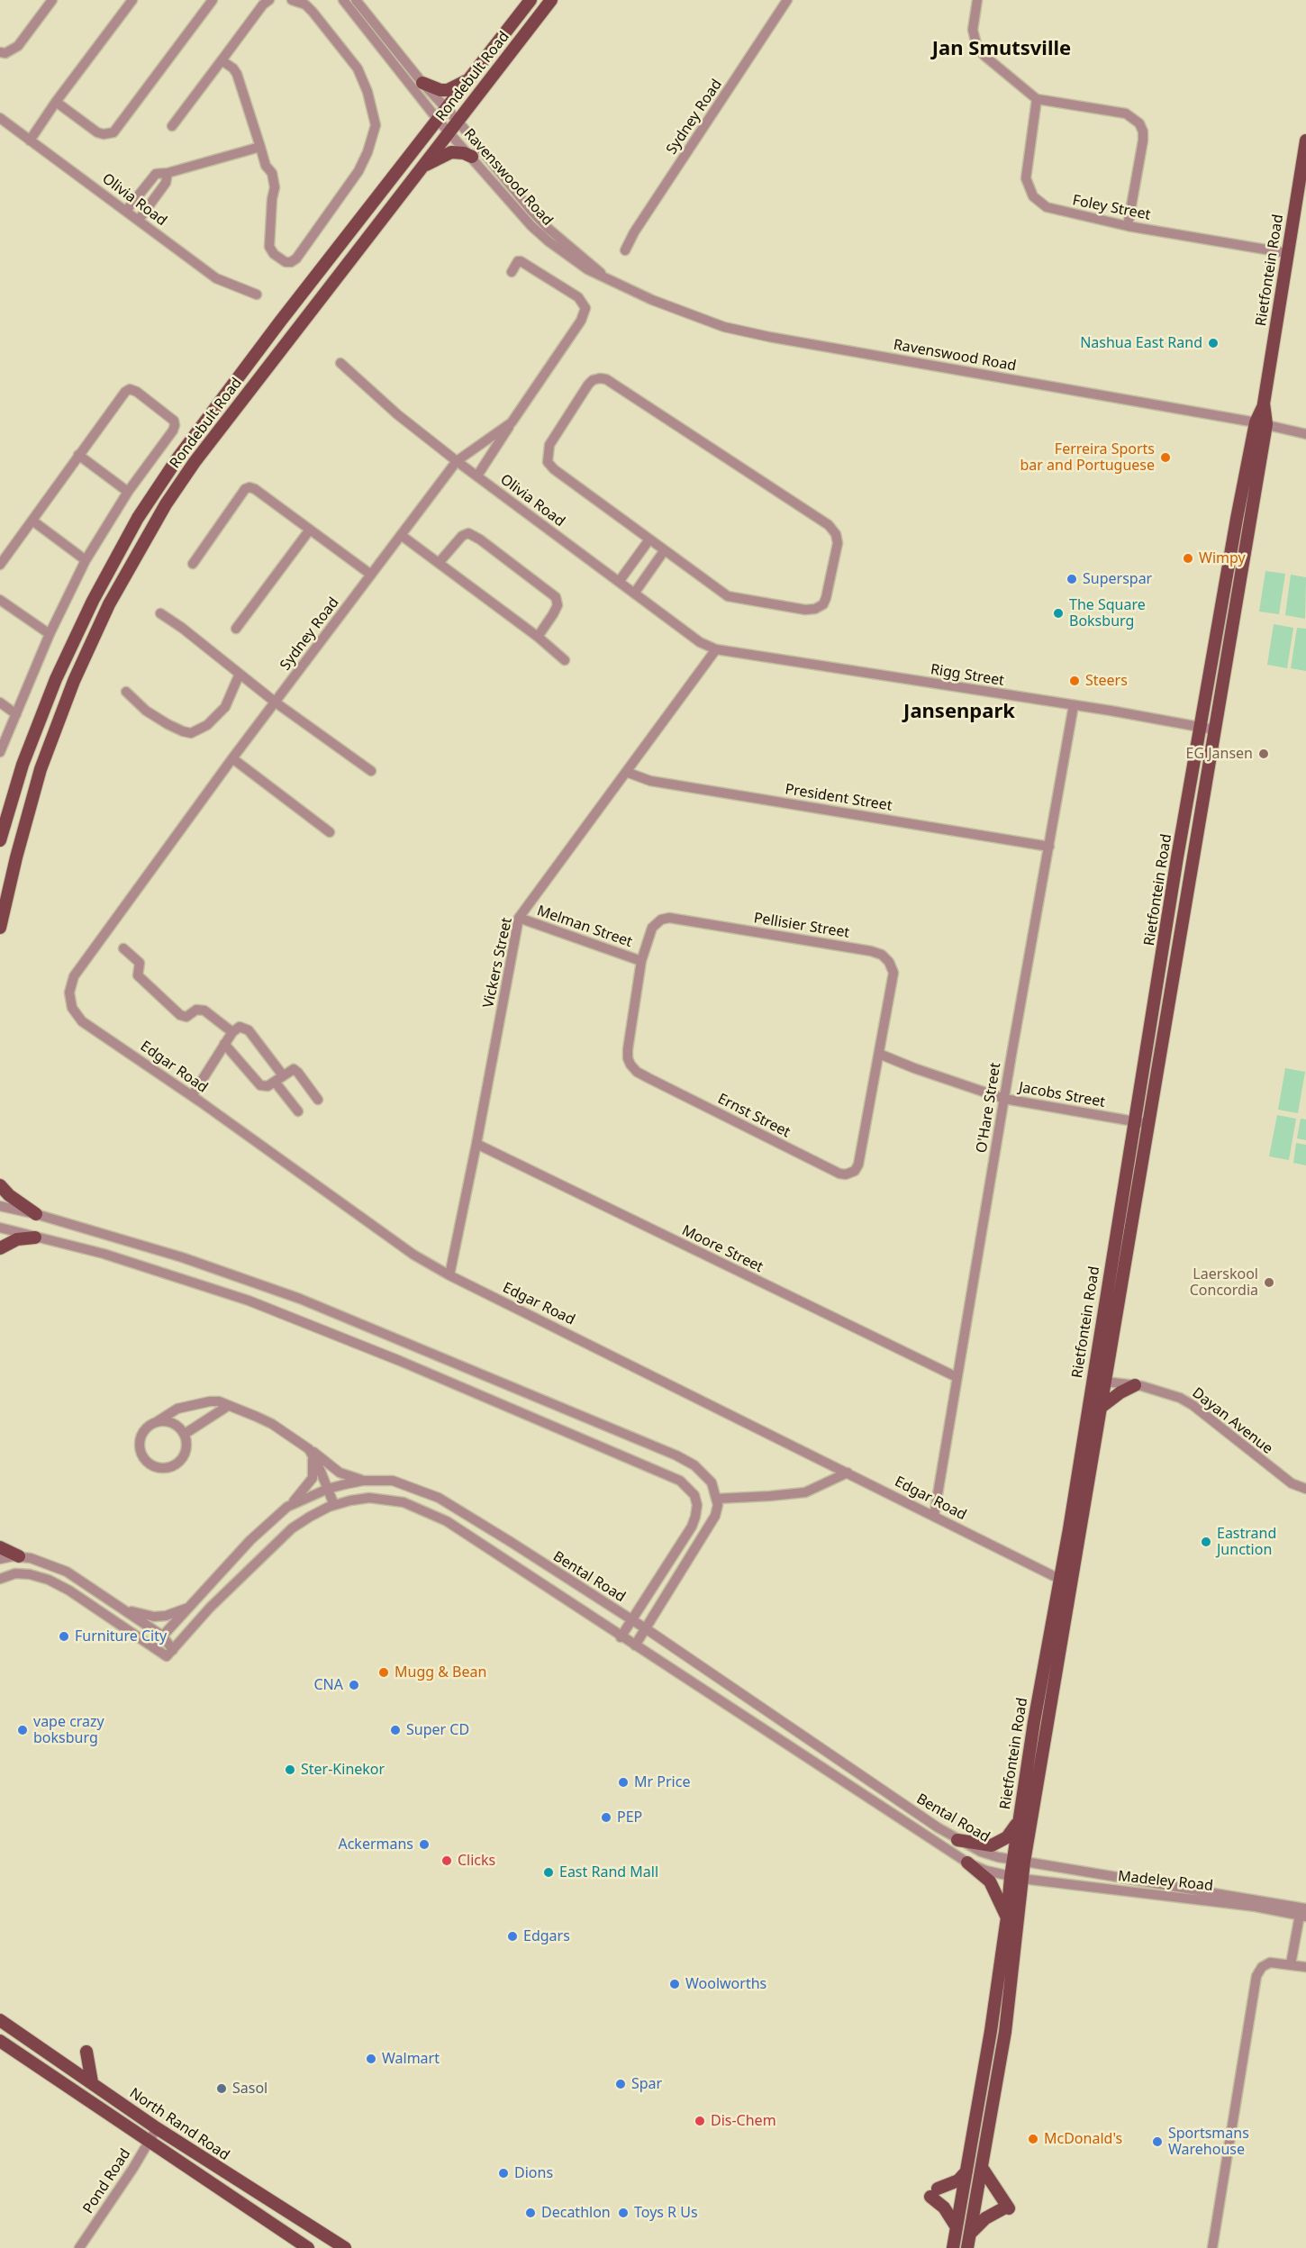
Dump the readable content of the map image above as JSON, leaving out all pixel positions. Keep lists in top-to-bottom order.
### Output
{
  "streets": {
    "main road": ["Rondebult Road", "Rietfontein Road", "North Rand Road"],
    "street": [
      "Sydney Road",
      "Ravenswood Road",
      "Olivia Road",
      "Foley Street",
      "Rigg Street",
      "President Street",
      "Pellisier Street",
      "Melman Street",
      "Vickers Street",
      "Edgar Road",
      "Jacobs Street",
      "O'Hare Street",
      "Ernst Street",
      "Moore Street",
      "Dayan Avenue",
      "Bental Road",
      "Madeley Road",
      "Pond Road"
    ]
  },
  "crossings": [
    ["Rondebult Road", "Ravenswood Road"],
    ["Sydney Road", "Olivia Road"],
    ["Sydney Road", "Edgar Road"],
    ["Ravenswood Road", "Rietfontein Road"],
    ["Olivia Road", "Rigg Street"],
    ["Olivia Road", "Vickers Street"],
    ["Foley Street", "Rietfontein Road"],
    ["Rietfontein Road", "Rigg Street"],
    ["Rietfontein Road", "Edgar Road"],
    ["Rietfontein Road", "Jacobs Street"],
    ["Rietfontein Road", "Dayan Avenue"],
    ["Rietfontein Road", "Bental Road"],
    ["Rietfontein Road", "Madeley Road"],
    ["Rigg Street", "Vickers Street"],
    ["Rigg Street", "O'Hare Street"],
    ["President Street", "Vickers Street"],
    ["President Street", "O'Hare Street"],
    ["Pellisier Street", "Melman Street"],
    ["Pellisier Street", "Jacobs Street"],
    ["Pellisier Street", "Ernst Street"],
    ["Melman Street", "Vickers Street"],
    ["Melman Street", "Ernst Street"],
    ["Vickers Street", "Edgar Road"],
    ["Vickers Street", "Moore Street"],
    ["Edgar Road", "O'Hare Street"],
    ["Jacobs Street", "O'Hare Street"],
    ["Jacobs Street", "Ernst Street"],
    ["O'Hare Street", "Moore Street"],
    ["Bental Road", "Madeley Road"],
    ["North Rand Road", "Pond Road"]
  ],
  "districts": ["Jan Smutsville", "Jansenpark"],
  "places": [
    "Nashua East Rand",
    "Ferreira Sports bar and Portuguese",
    "Wimpy",
    "Superspar",
    "The Square Boksburg",
    "Steers",
    "EG Jansen",
    "Laerskool Concordia",
    "Eastrand Junction",
    "Furniture City",
    "Mugg & Bean",
    "CNA",
    "vape crazy boksburg",
    "Super CD",
    "Ster-Kinekor",
    "Mr Price",
    "PEP",
    "Ackermans",
    "Clicks",
    "East Rand Mall",
    "Edgars",
    "Woolworths",
    "Walmart",
    "Spar",
    "Sasol",
    "Dis-Chem",
    "McDonald's",
    "Sportsmans Warehouse",
    "Dions",
    "Decathlon",
    "Toys R Us"
  ]
}
